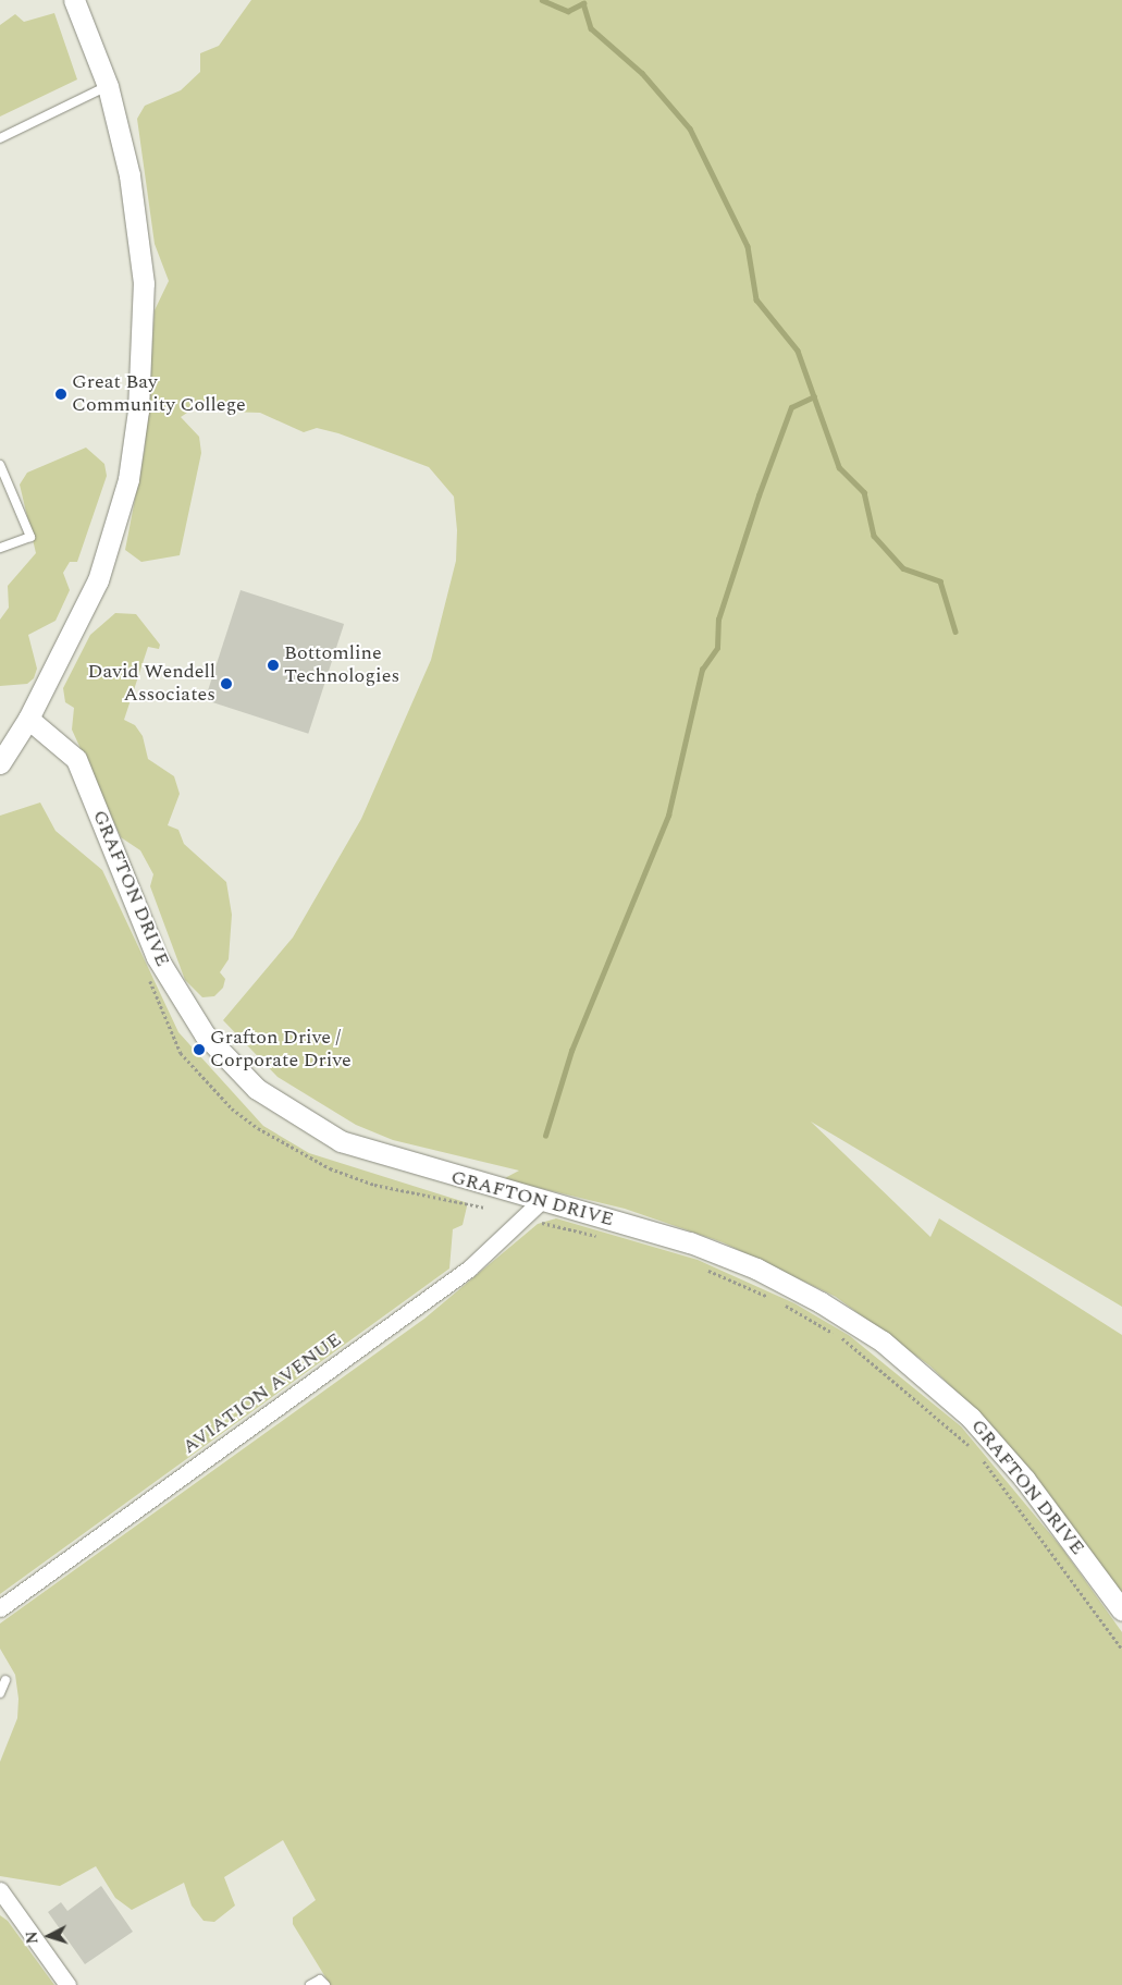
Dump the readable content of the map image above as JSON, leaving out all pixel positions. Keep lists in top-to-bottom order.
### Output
{
  "streets": {
    "street": ["GRAFTON DRIVE", "AVIATION AVENUE"]
  },
  "crossings": [
    ["GRAFTON DRIVE", "AVIATION AVENUE"]
  ],
  "places": [
    "Great Bay Community College",
    "Bottomline Technologies",
    "David Wendell Associates",
    "Grafton Drive / Corporate Drive"
  ],
  "north": "left"
}
